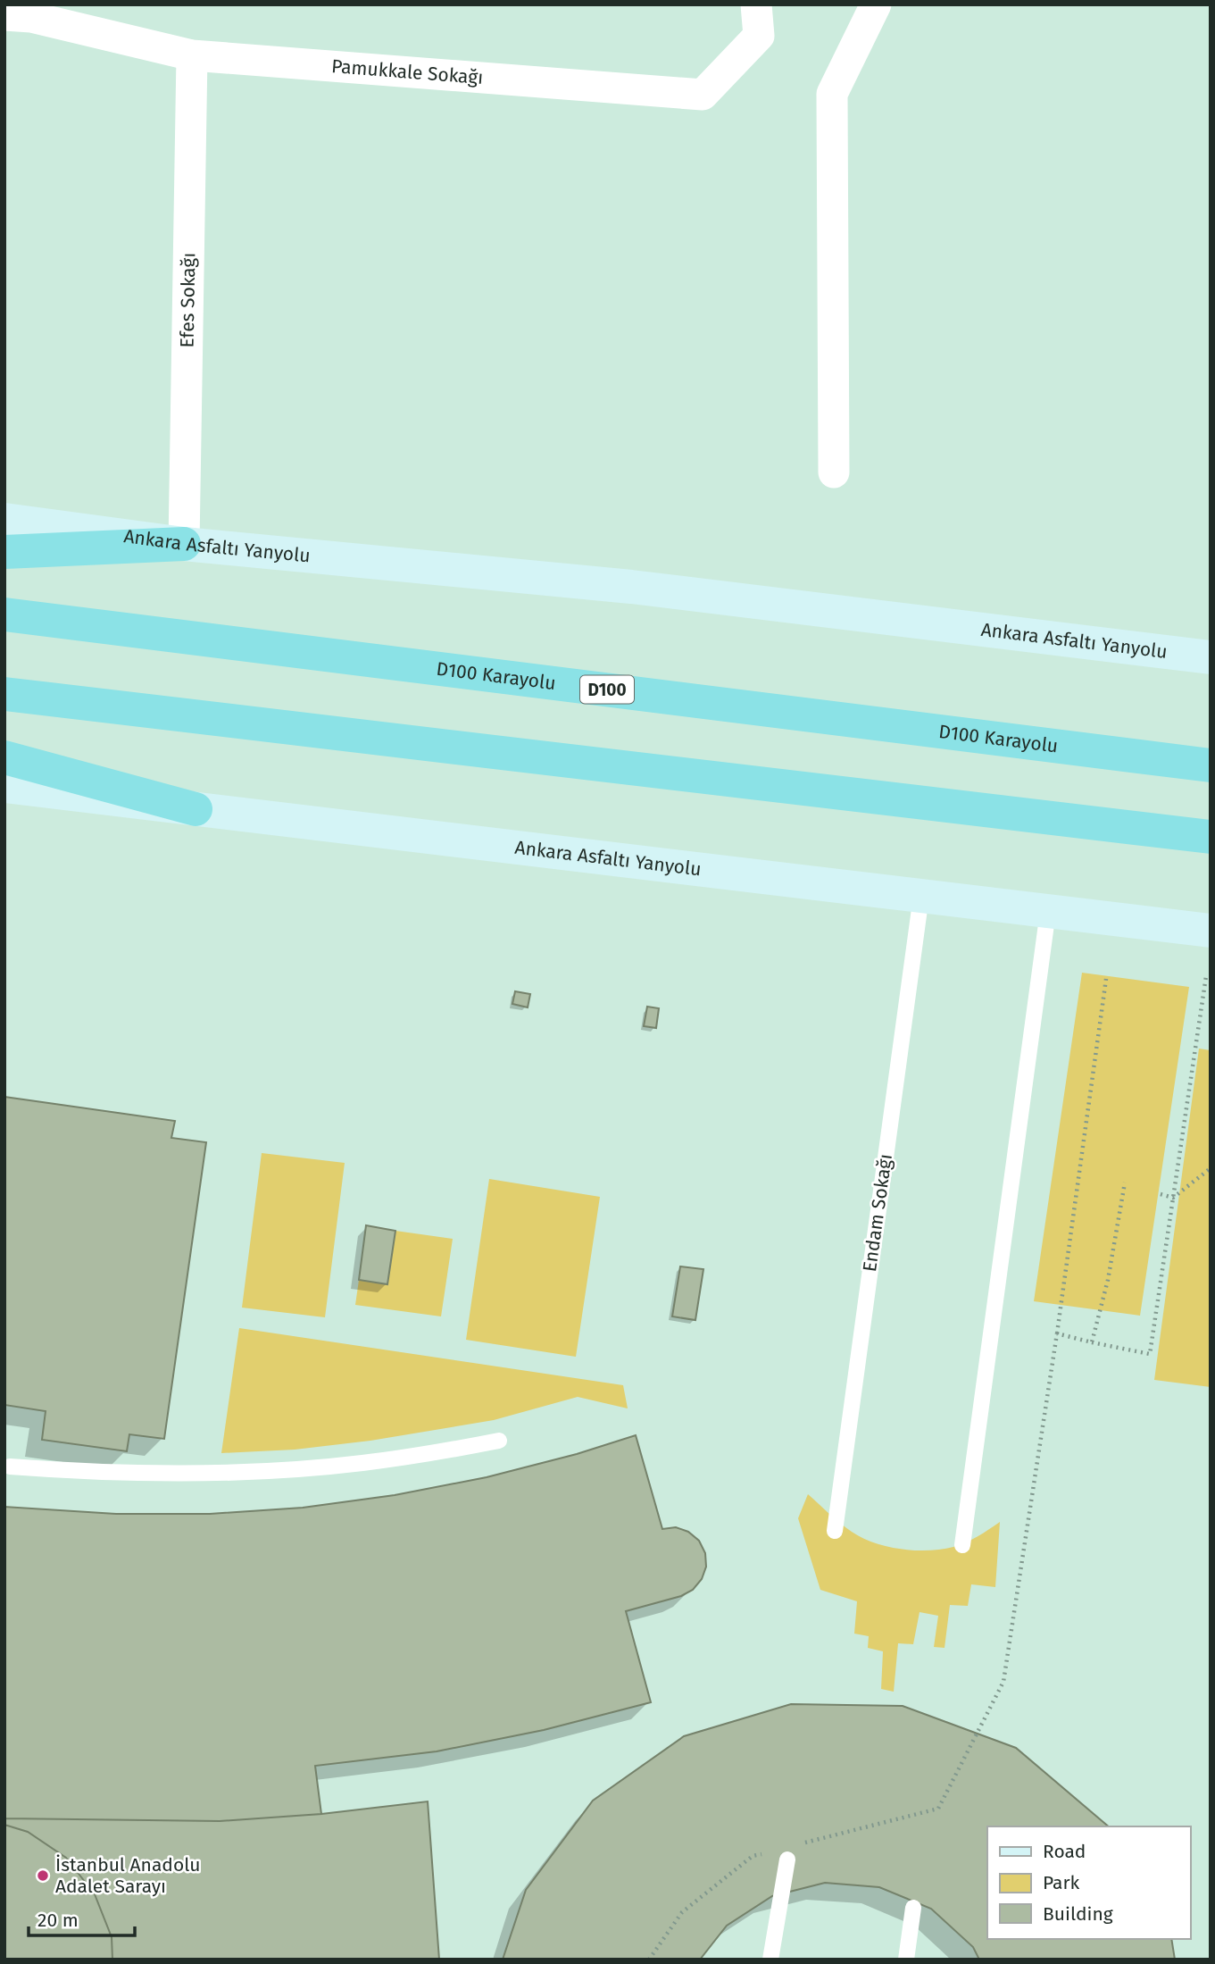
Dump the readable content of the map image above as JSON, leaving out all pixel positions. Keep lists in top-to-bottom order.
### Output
{
  "streets": {
    "highway": ["D100 Karayolu", "D100"],
    "main road": ["Ankara Asfaltı Yanyolu"],
    "street": ["Pamukkale Sokağı", "Efes Sokağı"],
    "lane": ["Endam Sokağı"]
  },
  "crossings": [
    ["Pamukkale Sokağı", "Efes Sokağı"],
    ["Efes Sokağı", "Ankara Asfaltı Yanyolu"],
    ["Ankara Asfaltı Yanyolu", "Endam Sokağı"]
  ],
  "places": ["İstanbul Anadolu Adalet Sarayı"],
  "legend": ["Road", "Park", "Building"],
  "scale_bar": "20 m"
}
